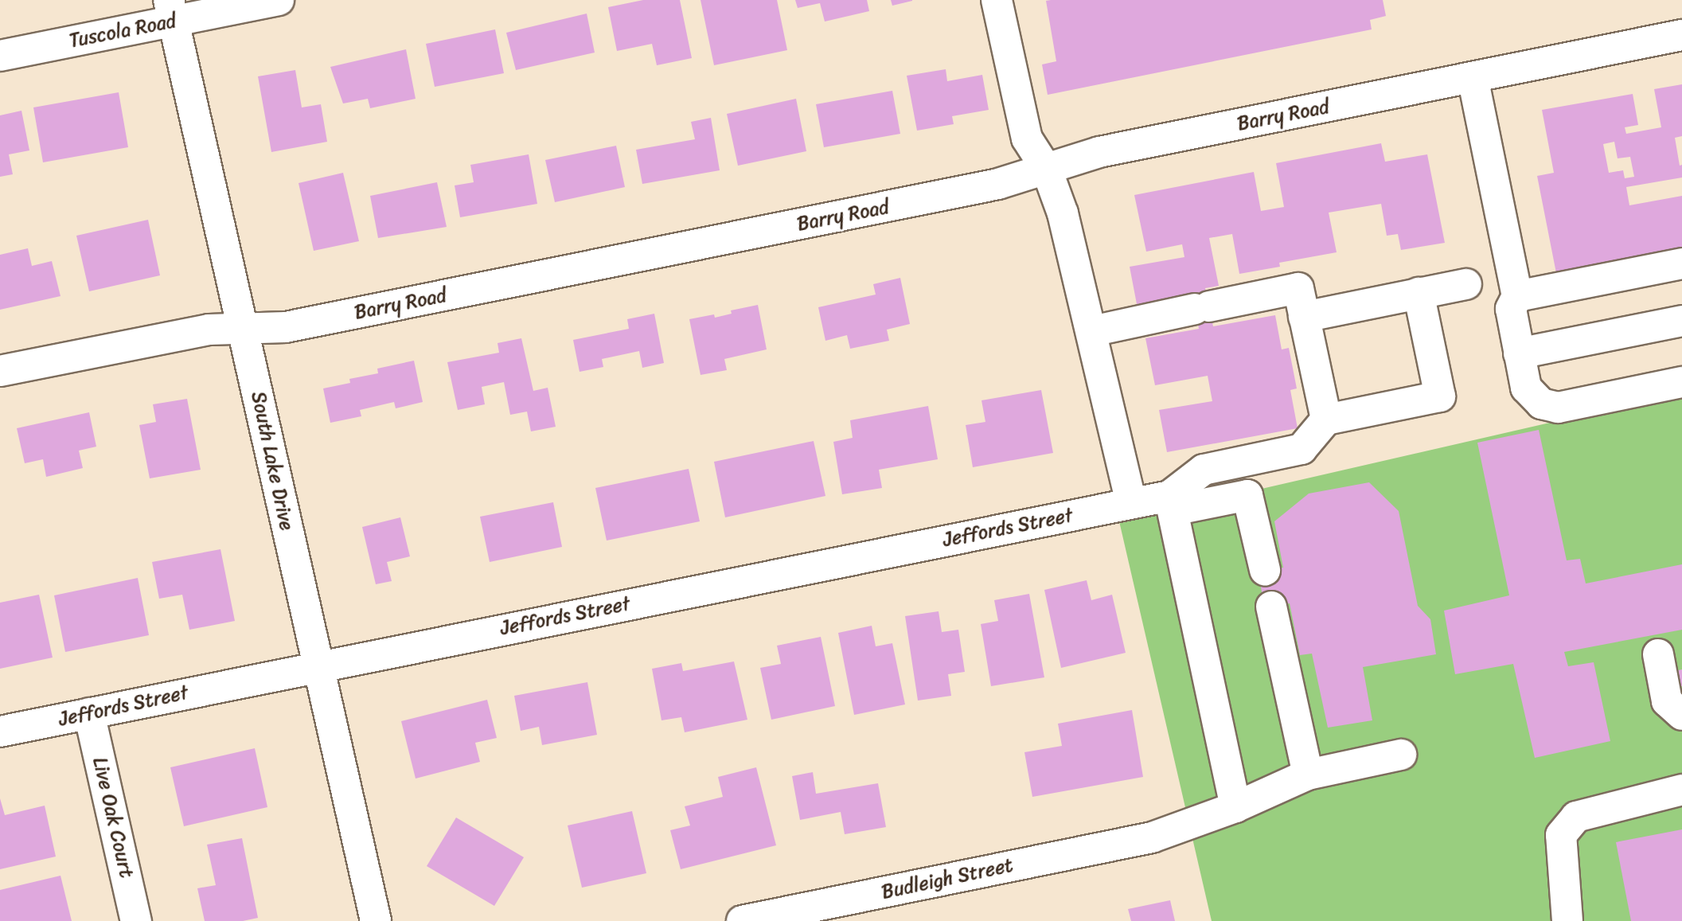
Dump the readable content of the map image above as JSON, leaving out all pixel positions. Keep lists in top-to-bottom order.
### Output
{
  "streets": {
    "street": [
      "Tuscola Road",
      "Barry Road",
      "South Lake Drive",
      "Jeffords Street",
      "Live Oak Court",
      "Budleigh Street"
    ]
  },
  "crossings": [
    ["Tuscola Road", "South Lake Drive"],
    ["Barry Road", "South Lake Drive"],
    ["South Lake Drive", "Jeffords Street"],
    ["Jeffords Street", "Live Oak Court"]
  ]
}
